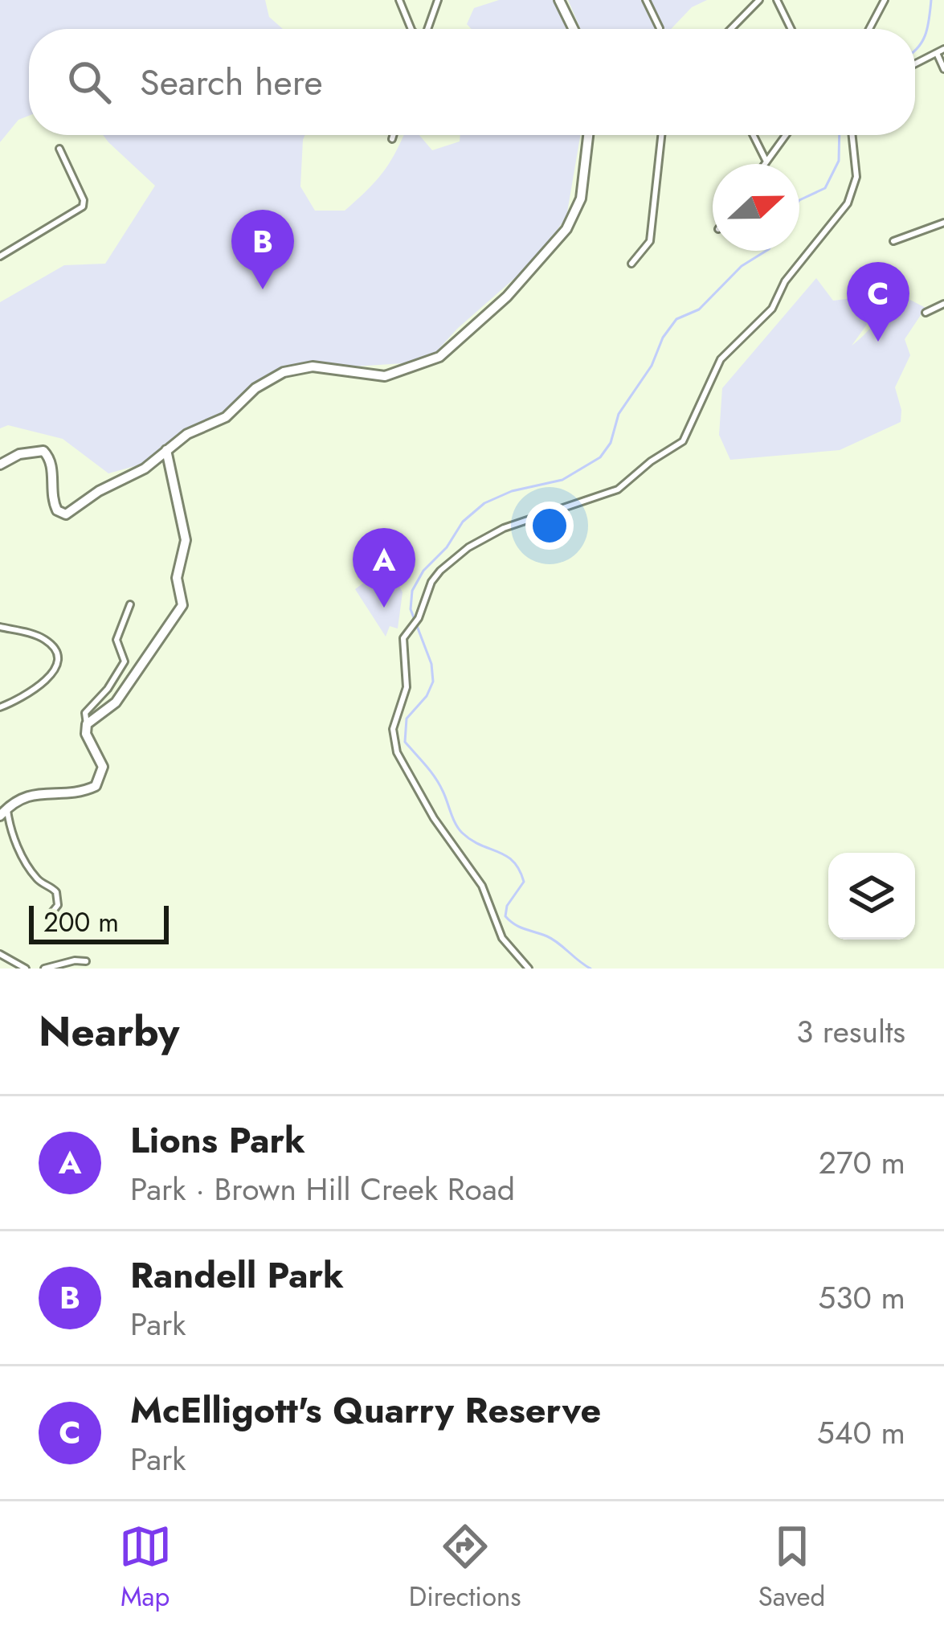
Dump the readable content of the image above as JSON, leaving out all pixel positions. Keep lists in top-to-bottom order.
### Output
{
  "scale_bar": "200 m",
  "north": "right",
  "page": {
    "search": "Search here",
    "pins": ["B", "C", "A"],
    "scale": "200 m",
    "heading": ["Nearby", "3 results"],
    "list": [
      {
        "mark": "A",
        "name": "Lions Park",
        "note": "Park · Brown Hill Creek Road",
        "value": "270 m"
      },
      {
        "mark": "B",
        "name": "Randell Park",
        "note": "Park",
        "value": "530 m"
      },
      {
        "mark": "C",
        "name": "McElligott's Quarry Reserve",
        "note": "Park",
        "value": "540 m"
      }
    ],
    "nav": ["Map", "Directions", "Saved"]
  }
}
